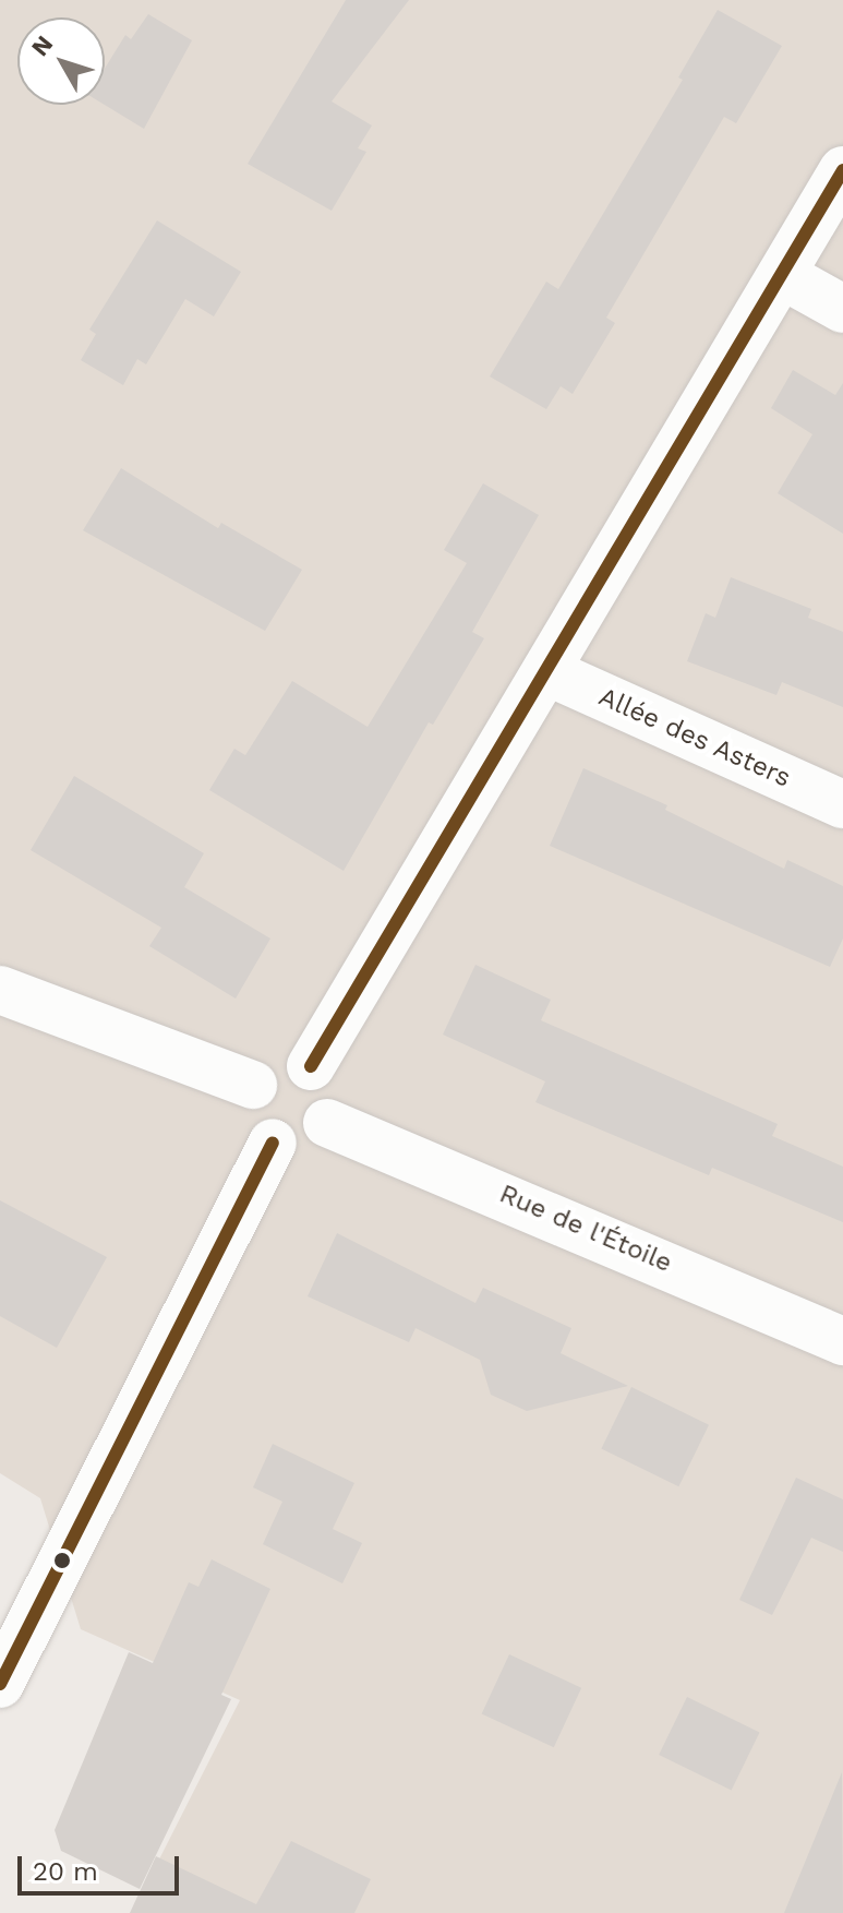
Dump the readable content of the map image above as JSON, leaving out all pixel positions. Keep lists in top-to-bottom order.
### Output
{
  "streets": {
    "street": ["Allée des Asters", "Rue de l'Étoile"]
  },
  "scale_bar": "20 m",
  "north": "top left"
}
